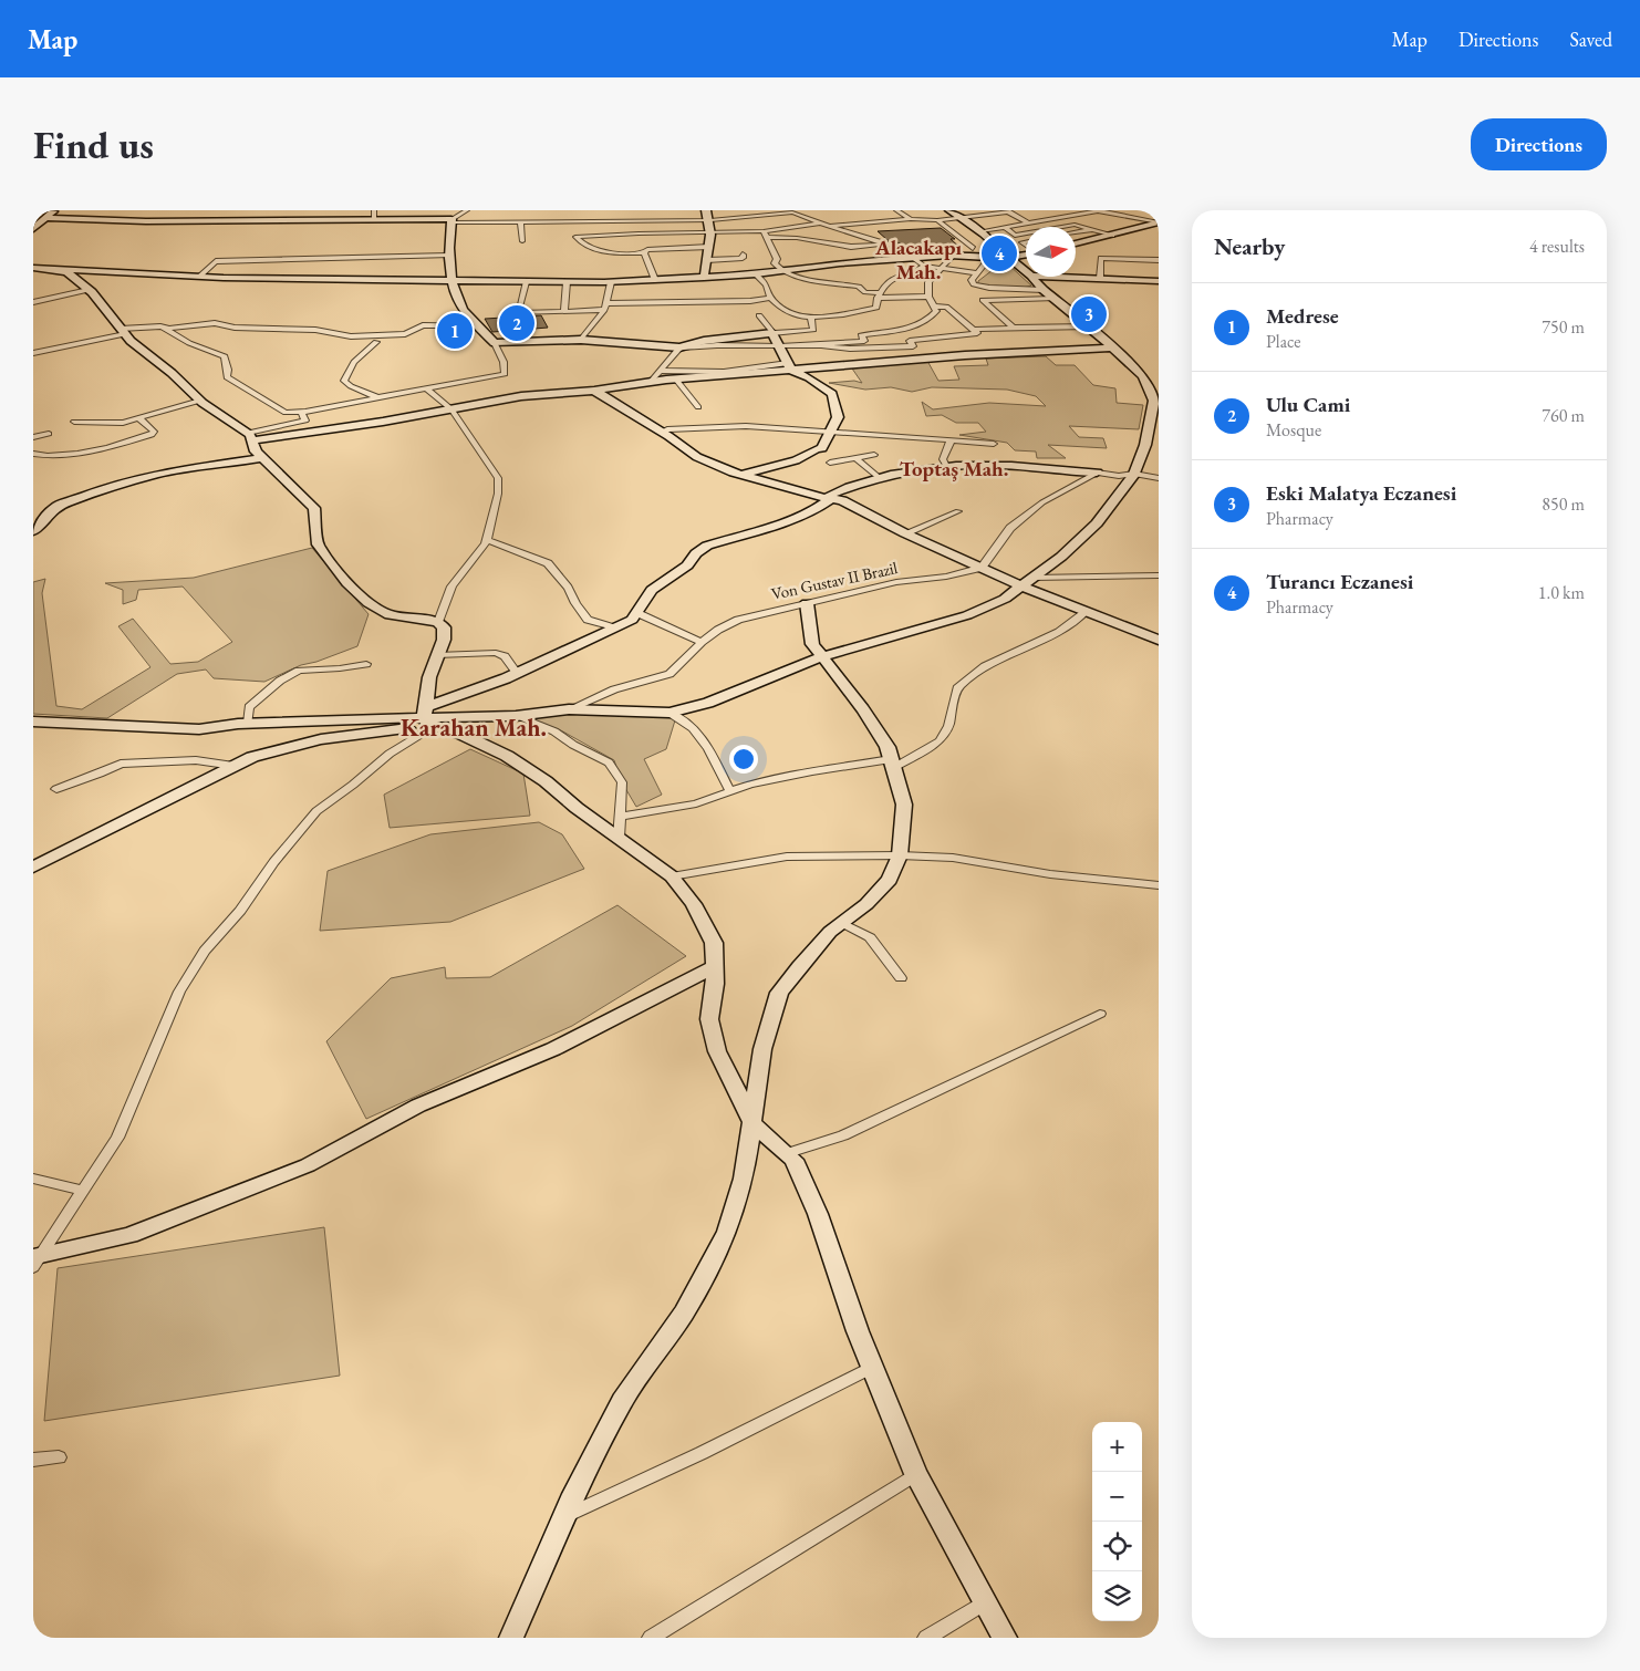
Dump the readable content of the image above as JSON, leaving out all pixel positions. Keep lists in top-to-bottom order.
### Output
{
  "streets": {
    "street": ["Von Gustav II Brazil"]
  },
  "districts": ["Alacakapı Mah.", "Toptaş Mah.", "Karahan Mah."],
  "north": "right",
  "page": {
    "header": "Map",
    "nav": ["Map", "Directions", "Saved"],
    "buttons": "Directions",
    "title": "Find us",
    "heading": ["Nearby", "4 results"],
    "pins": [
      "4",
      "3",
      "2",
      "1"
    ],
    "list": [
      {
        "mark": "1",
        "name": "Medrese",
        "note": "Place",
        "value": "750 m"
      },
      {
        "mark": "2",
        "name": "Ulu Cami",
        "note": "Mosque",
        "value": "760 m"
      },
      {
        "mark": "3",
        "name": "Eski Malatya Eczanesi",
        "note": "Pharmacy",
        "value": "850 m"
      },
      {
        "mark": "4",
        "name": "Turancı Eczanesi",
        "note": "Pharmacy",
        "value": "1.0 km"
      }
    ],
    "map_buttons": ["+", "−"]
  }
}
